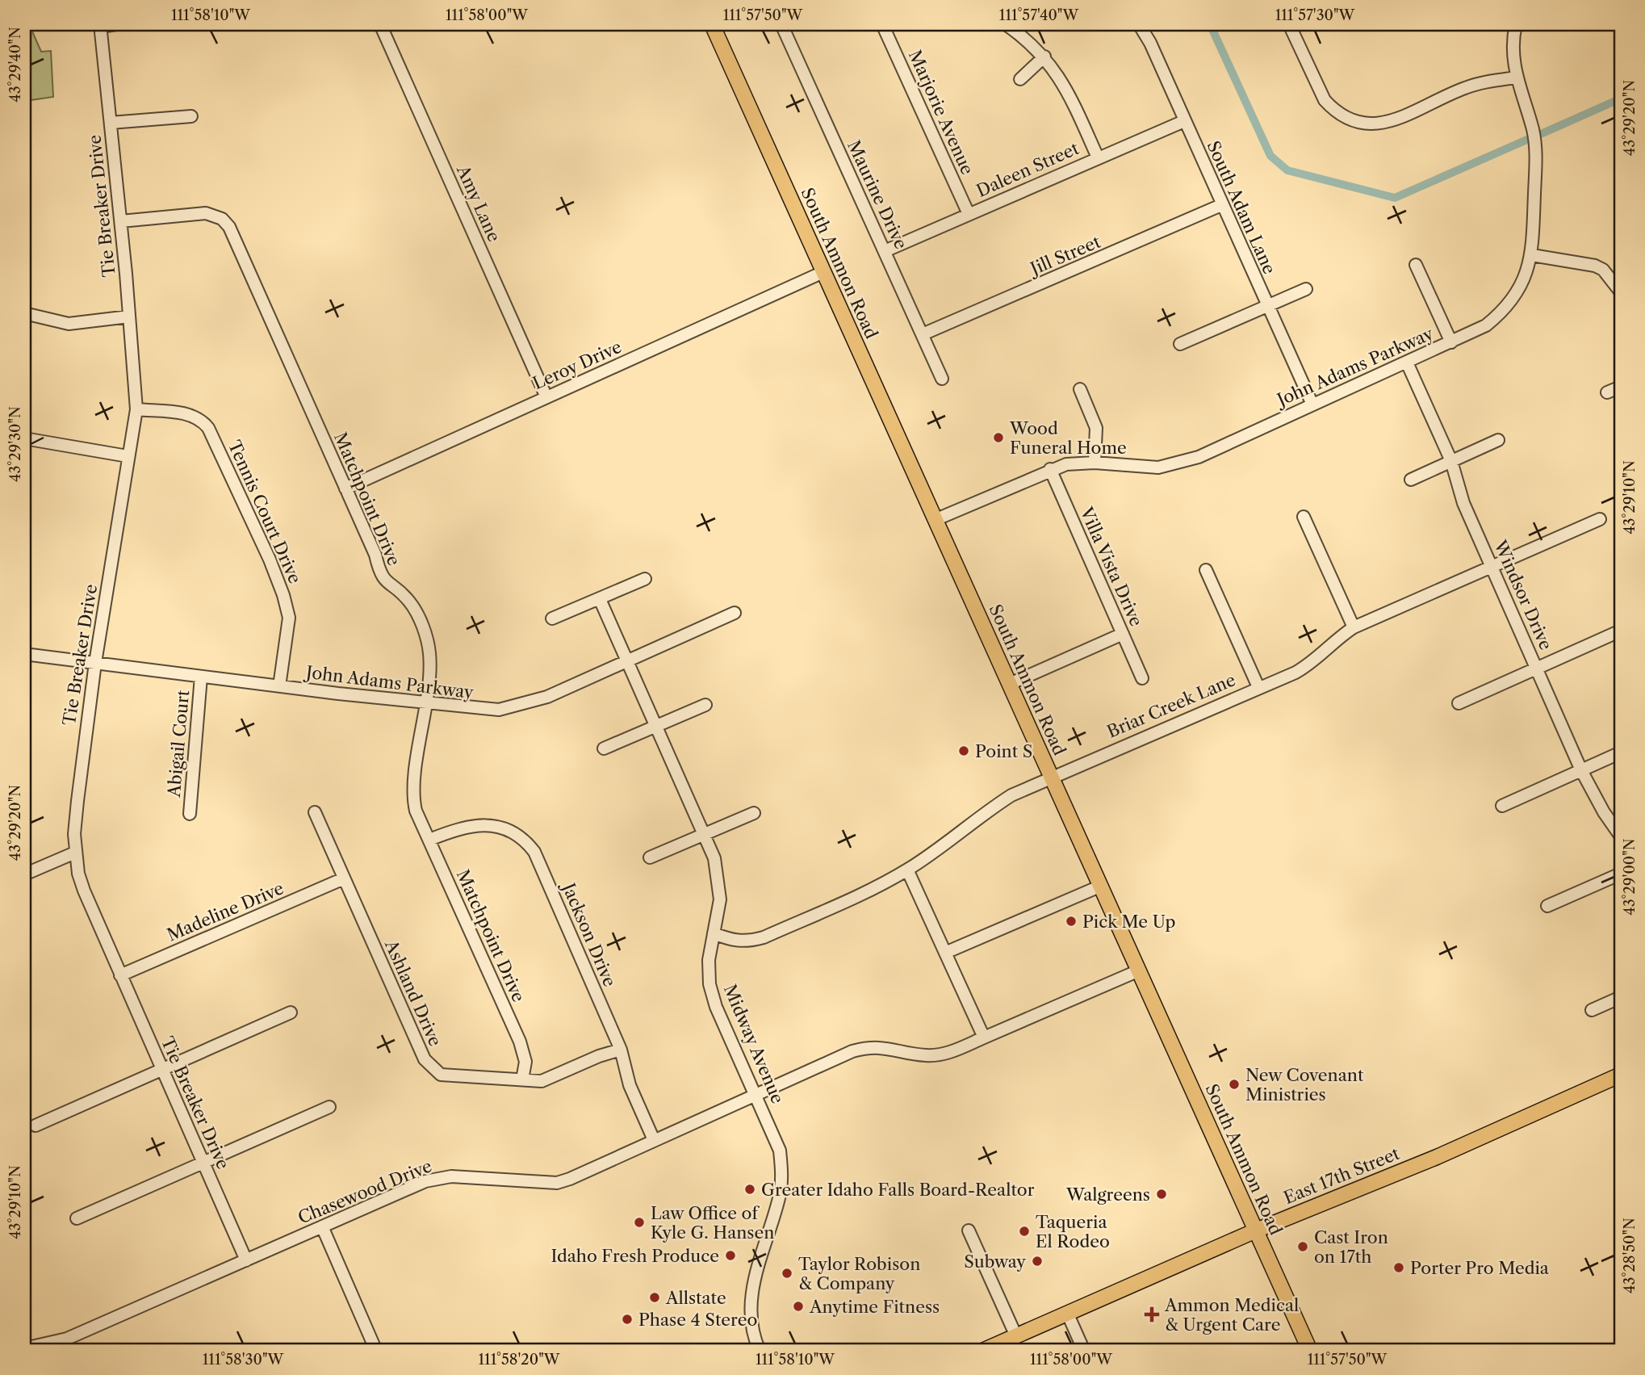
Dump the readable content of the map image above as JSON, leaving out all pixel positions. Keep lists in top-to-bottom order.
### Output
{
  "streets": {
    "main road": ["South Ammon Road", "East 17th Street"],
    "street": [
      "Marjorie Avenue",
      "Daleen Street",
      "Maurine Drive",
      "Amy Lane",
      "Tie Breaker Drive",
      "South Adam Lane",
      "Jill Street",
      "Leroy Drive",
      "John Adams Parkway",
      "Matchpoint Drive",
      "Tennis Court Drive",
      "Villa Vista Drive",
      "Windsor Drive",
      "Briar Creek Lane",
      "Abigail Court",
      "Madeline Drive",
      "Jackson Drive",
      "Ashland Drive",
      "Midway Avenue",
      "Chasewood Drive"
    ]
  },
  "crossings": [
    ["Marjorie Avenue", "Daleen Street"],
    ["Daleen Street", "Maurine Drive"],
    ["Daleen Street", "South Adam Lane"],
    ["Maurine Drive", "Jill Street"],
    ["Amy Lane", "Leroy Drive"],
    ["Tie Breaker Drive", "John Adams Parkway"],
    ["Tie Breaker Drive", "Matchpoint Drive"],
    ["Tie Breaker Drive", "Tennis Court Drive"],
    ["Tie Breaker Drive", "Madeline Drive"],
    ["Tie Breaker Drive", "Chasewood Drive"],
    ["South Adam Lane", "Jill Street"],
    ["South Adam Lane", "John Adams Parkway"],
    ["South Ammon Road", "Leroy Drive"],
    ["South Ammon Road", "John Adams Parkway"],
    ["South Ammon Road", "Briar Creek Lane"],
    ["South Ammon Road", "East 17th Street"],
    ["South Ammon Road", "Chasewood Drive"],
    ["Leroy Drive", "Matchpoint Drive"],
    ["John Adams Parkway", "Matchpoint Drive"],
    ["John Adams Parkway", "Tennis Court Drive"],
    ["John Adams Parkway", "Villa Vista Drive"],
    ["John Adams Parkway", "Windsor Drive"],
    ["John Adams Parkway", "Abigail Court"],
    ["John Adams Parkway", "Midway Avenue"],
    ["Matchpoint Drive", "Jackson Drive"],
    ["Matchpoint Drive", "Ashland Drive"],
    ["Windsor Drive", "Briar Creek Lane"],
    ["Briar Creek Lane", "Midway Avenue"],
    ["Madeline Drive", "Ashland Drive"],
    ["Jackson Drive", "Ashland Drive"],
    ["Jackson Drive", "Chasewood Drive"],
    ["Midway Avenue", "Chasewood Drive"]
  ],
  "places": {
    "other": [
      "Wood Funeral Home",
      "Point S",
      "Pick Me Up",
      "New Covenant Ministries",
      "Greater Idaho Falls Board-Realtor",
      "Walgreens",
      "Law Office of Kyle G. Hansen",
      "Taqueria El Rodeo",
      "Cast Iron on 17th",
      "Idaho Fresh Produce",
      "Subway",
      "Porter Pro Media",
      "Taylor Robison & Company",
      "Allstate",
      "Anytime Fitness",
      "Phase 4 Stereo"
    ],
    "health": ["Ammon Medical & Urgent Care"]
  },
  "coordinates": [
    "111°58'10\"W",
    "111°58'00\"W",
    "111°57'50\"W",
    "111°57'40\"W",
    "111°57'30\"W",
    "43°29'40\"N",
    "43°29'20\"N",
    "43°29'30\"N",
    "43°29'10\"N",
    "43°29'00\"N",
    "43°28'50\"N",
    "111°58'30\"W",
    "111°58'20\"W"
  ]
}
